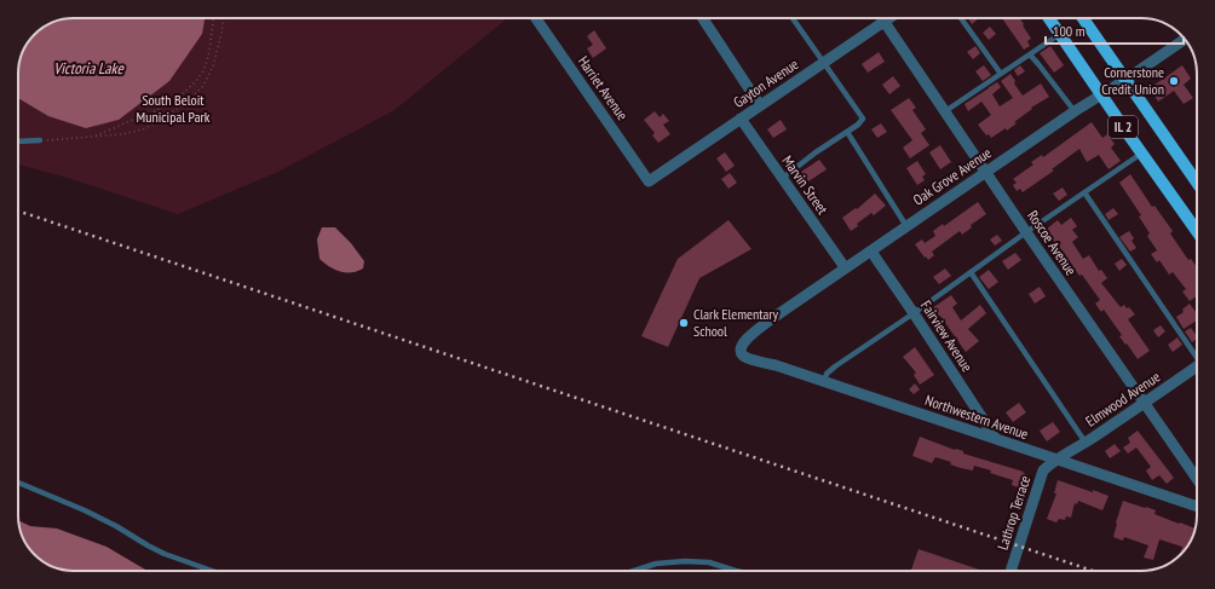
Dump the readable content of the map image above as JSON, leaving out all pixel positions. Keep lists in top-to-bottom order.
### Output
{
  "streets": {
    "main road": ["IL 2"],
    "street": [
      "Gayton Avenue",
      "Harriet Avenue",
      "Oak Grove Avenue",
      "Marvin Street",
      "Roscoe Avenue",
      "Fairview Avenue",
      "Elmwood Avenue",
      "Northwestern Avenue",
      "Lathrop Terrace"
    ]
  },
  "crossings": [
    ["Gayton Avenue", "Harriet Avenue"],
    ["Gayton Avenue", "Marvin Street"],
    ["Gayton Avenue", "Roscoe Avenue"],
    ["IL 2", "Oak Grove Avenue"],
    ["Oak Grove Avenue", "Marvin Street"],
    ["Oak Grove Avenue", "Roscoe Avenue"],
    ["Oak Grove Avenue", "Fairview Avenue"],
    ["Oak Grove Avenue", "Northwestern Avenue"],
    ["Roscoe Avenue", "Elmwood Avenue"],
    ["Fairview Avenue", "Northwestern Avenue"],
    ["Elmwood Avenue", "Northwestern Avenue"],
    ["Elmwood Avenue", "Lathrop Terrace"],
    ["Northwestern Avenue", "Lathrop Terrace"]
  ],
  "water": ["Victoria Lake"],
  "parks": ["South Beloit Municipal Park"],
  "places": ["Cornerstone Credit Union", "Clark Elementary School"],
  "scale_bar": "100 m"
}
